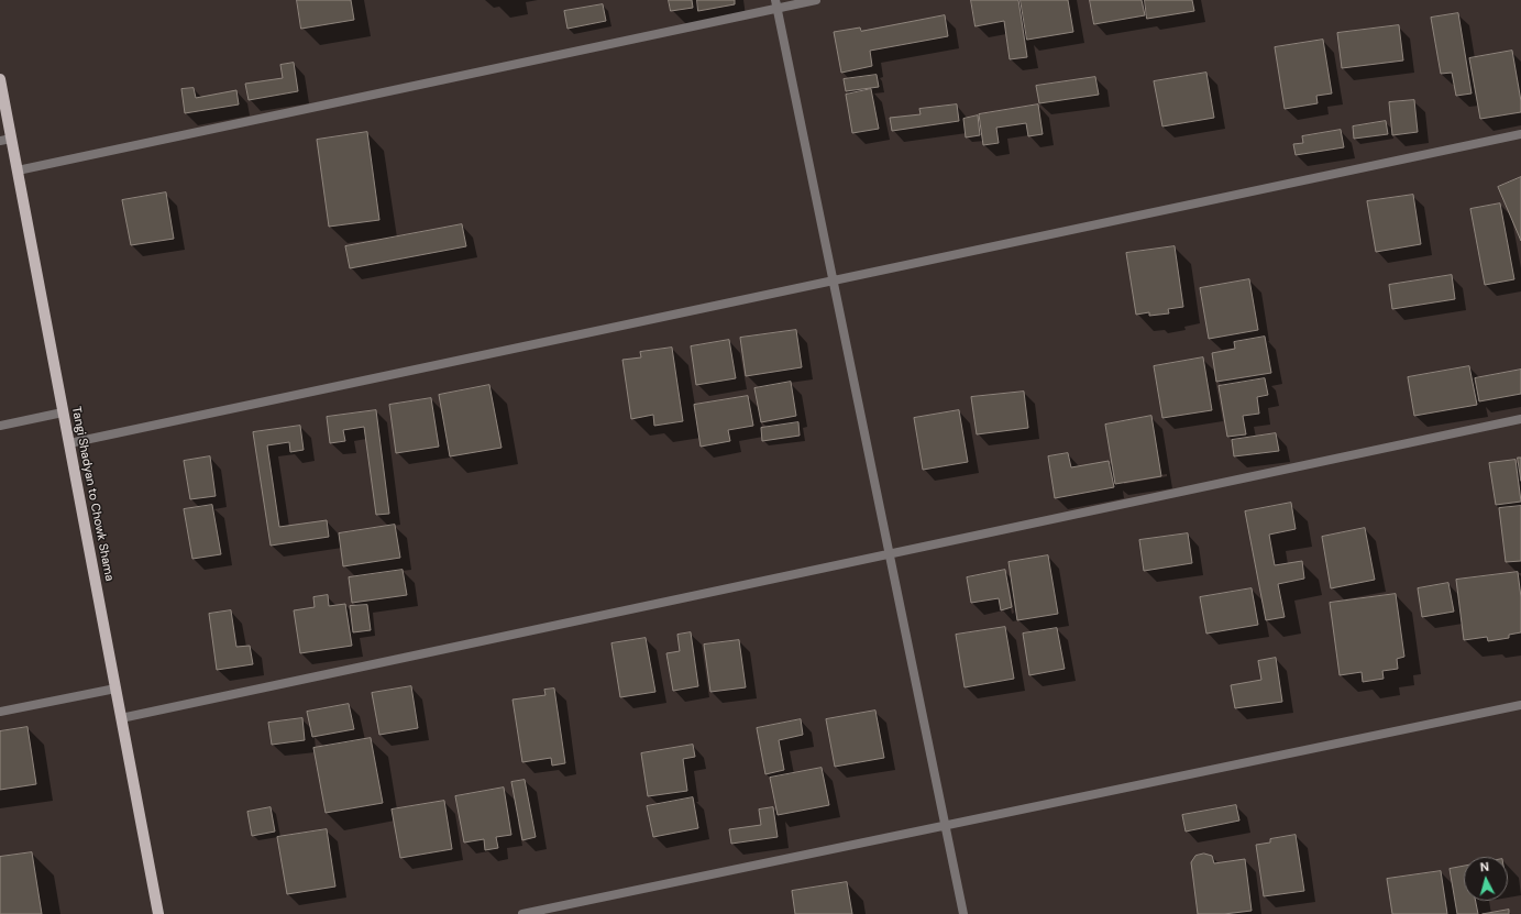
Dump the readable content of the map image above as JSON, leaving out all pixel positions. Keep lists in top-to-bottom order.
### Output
{
  "streets": {
    "main road": ["Tangi Shadyan to Chowk Shama"]
  },
  "north": "top"
}
